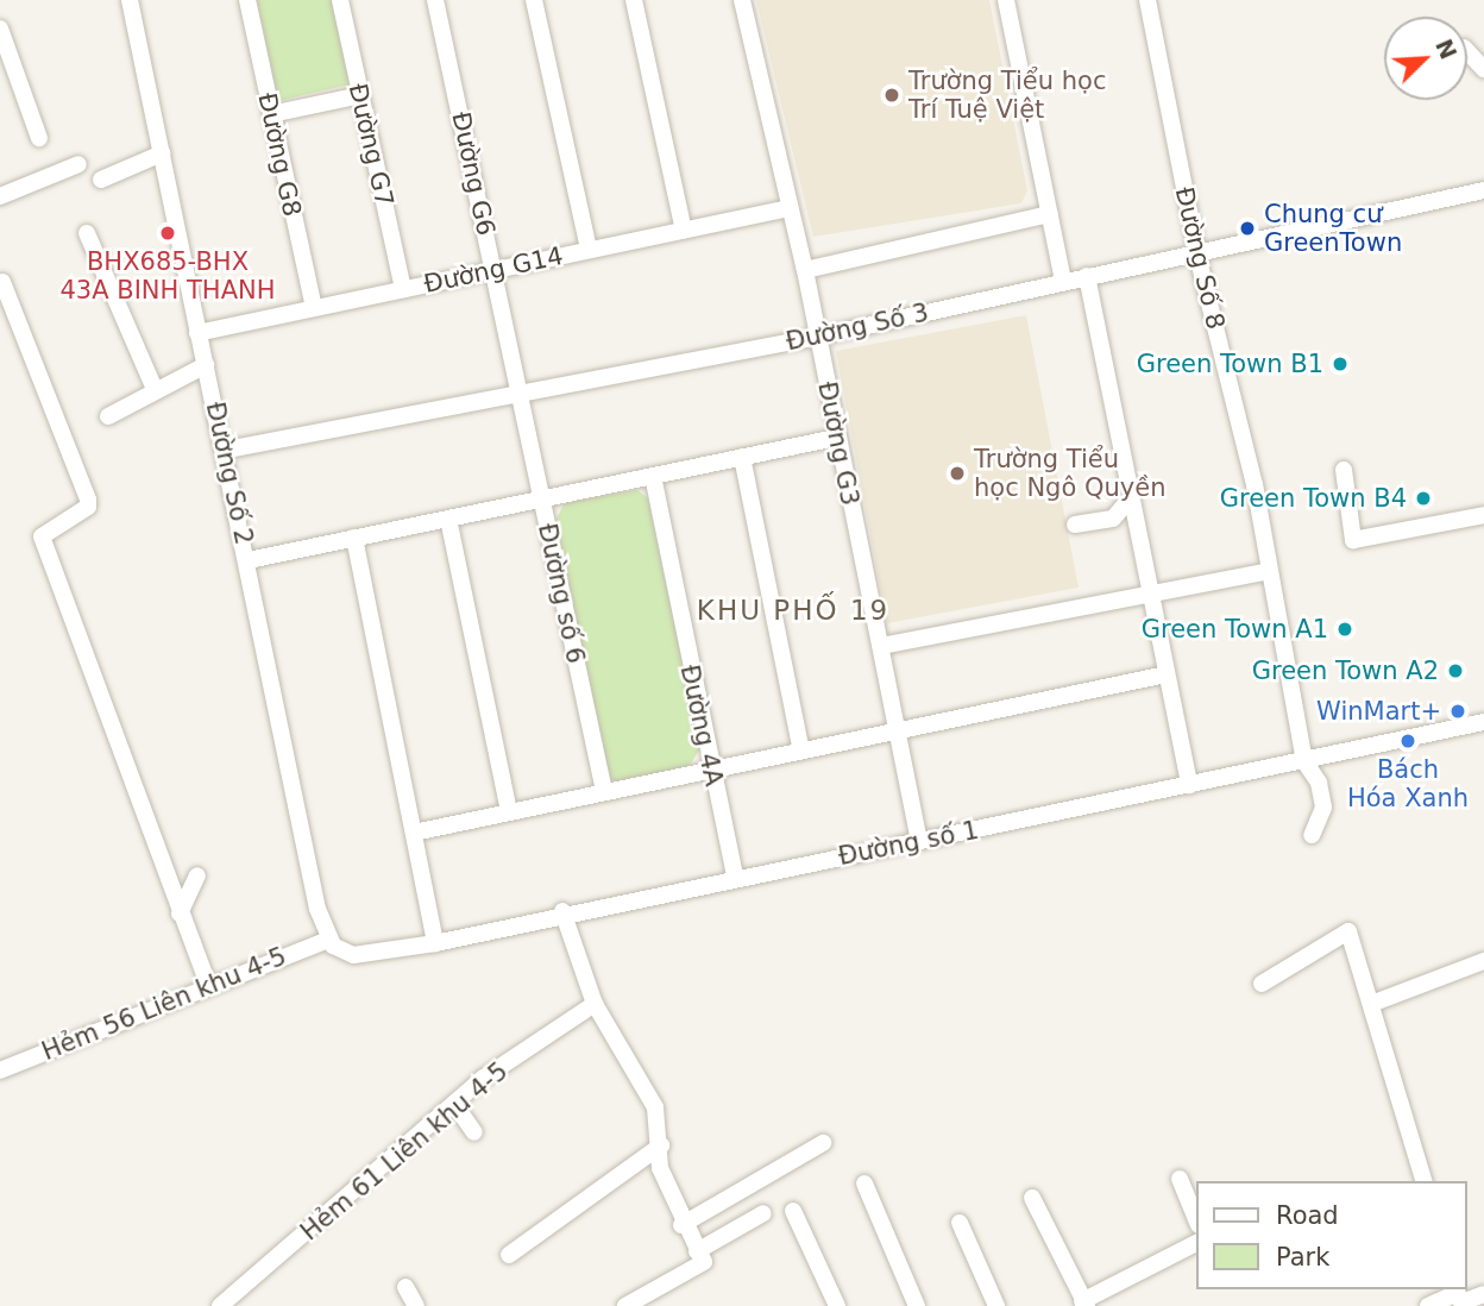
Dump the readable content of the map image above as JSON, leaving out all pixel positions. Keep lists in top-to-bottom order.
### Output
{
  "streets": {
    "street": [
      "Đường G7",
      "Đường G8",
      "Đường G6",
      "Đường Số 8",
      "Đường G14",
      "Đường Số 3",
      "Đường G3",
      "Đường Số 2",
      "Đường số 6",
      "Đường 4A",
      "Đường số 1",
      "Hẻm 56 Liên khu 4-5",
      "Hẻm 61 Liên khu 4-5"
    ]
  },
  "crossings": [
    ["Đường G7", "Đường G14"],
    ["Đường G8", "Đường G14"],
    ["Đường G6", "Đường G14"],
    ["Đường G6", "Đường Số 3"],
    ["Đường G6", "Đường số 6"],
    ["Đường Số 8", "Đường Số 3"],
    ["Đường Số 8", "Đường số 1"],
    ["Đường G14", "Đường G3"],
    ["Đường G14", "Đường Số 2"],
    ["Đường Số 3", "Đường G3"],
    ["Đường Số 3", "Đường Số 2"],
    ["Đường Số 3", "Đường số 6"],
    ["Đường G3", "Đường số 1"],
    ["Đường Số 2", "Đường số 1"],
    ["Đường Số 2", "Hẻm 56 Liên khu 4-5"],
    ["Đường 4A", "Đường số 1"],
    ["Đường số 1", "Hẻm 56 Liên khu 4-5"]
  ],
  "districts": ["KHU PHỐ 19"],
  "places": [
    "Trường Tiểu học Trí Tuệ Việt",
    "Chung cư GreenTown",
    "BHX685-BHX 43A BINH THANH",
    "Green Town B1",
    "Trường Tiểu học Ngô Quyền",
    "Green Town B4",
    "Green Town A1",
    "Green Town A2",
    "WinMart+",
    "Bách Hóa Xanh"
  ],
  "legend": ["Road", "Park"],
  "north": "top right"
}
